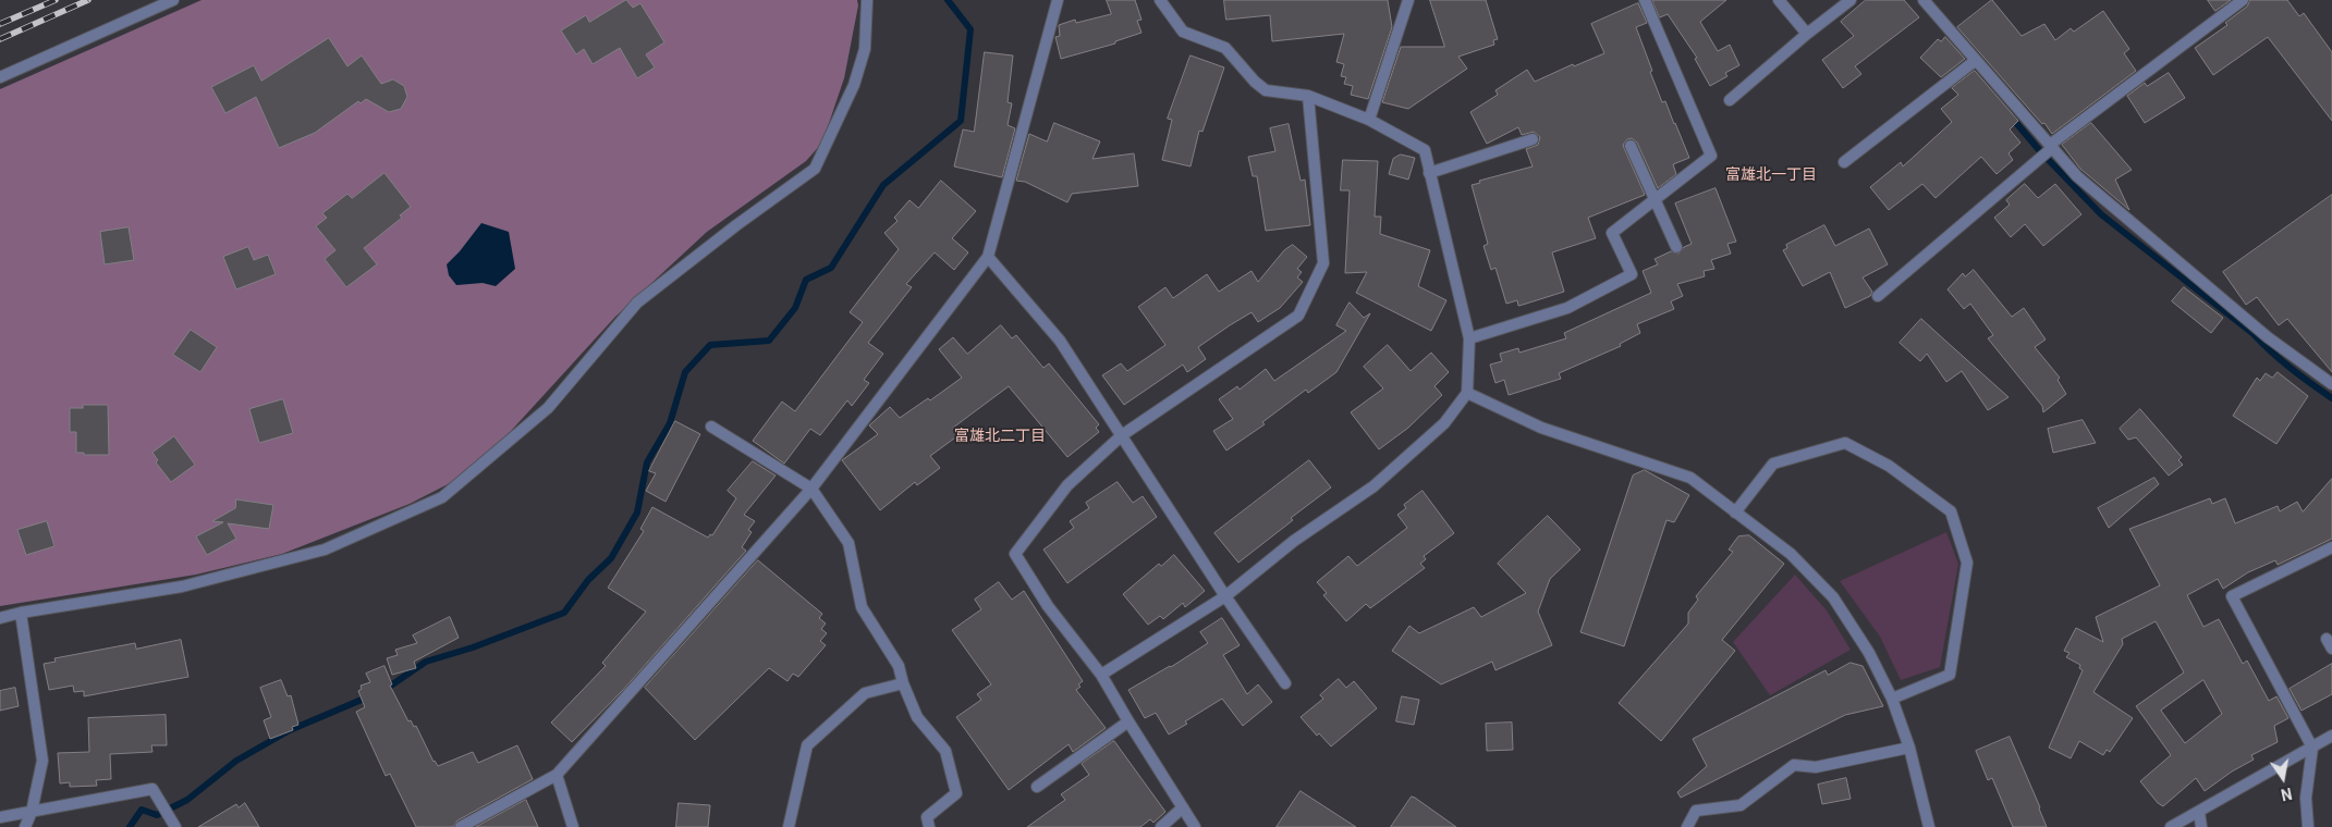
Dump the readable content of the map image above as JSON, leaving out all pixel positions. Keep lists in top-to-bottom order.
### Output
{
  "districts": ["富雄北一丁目", "富雄北二丁目"],
  "north": "bottom"
}
